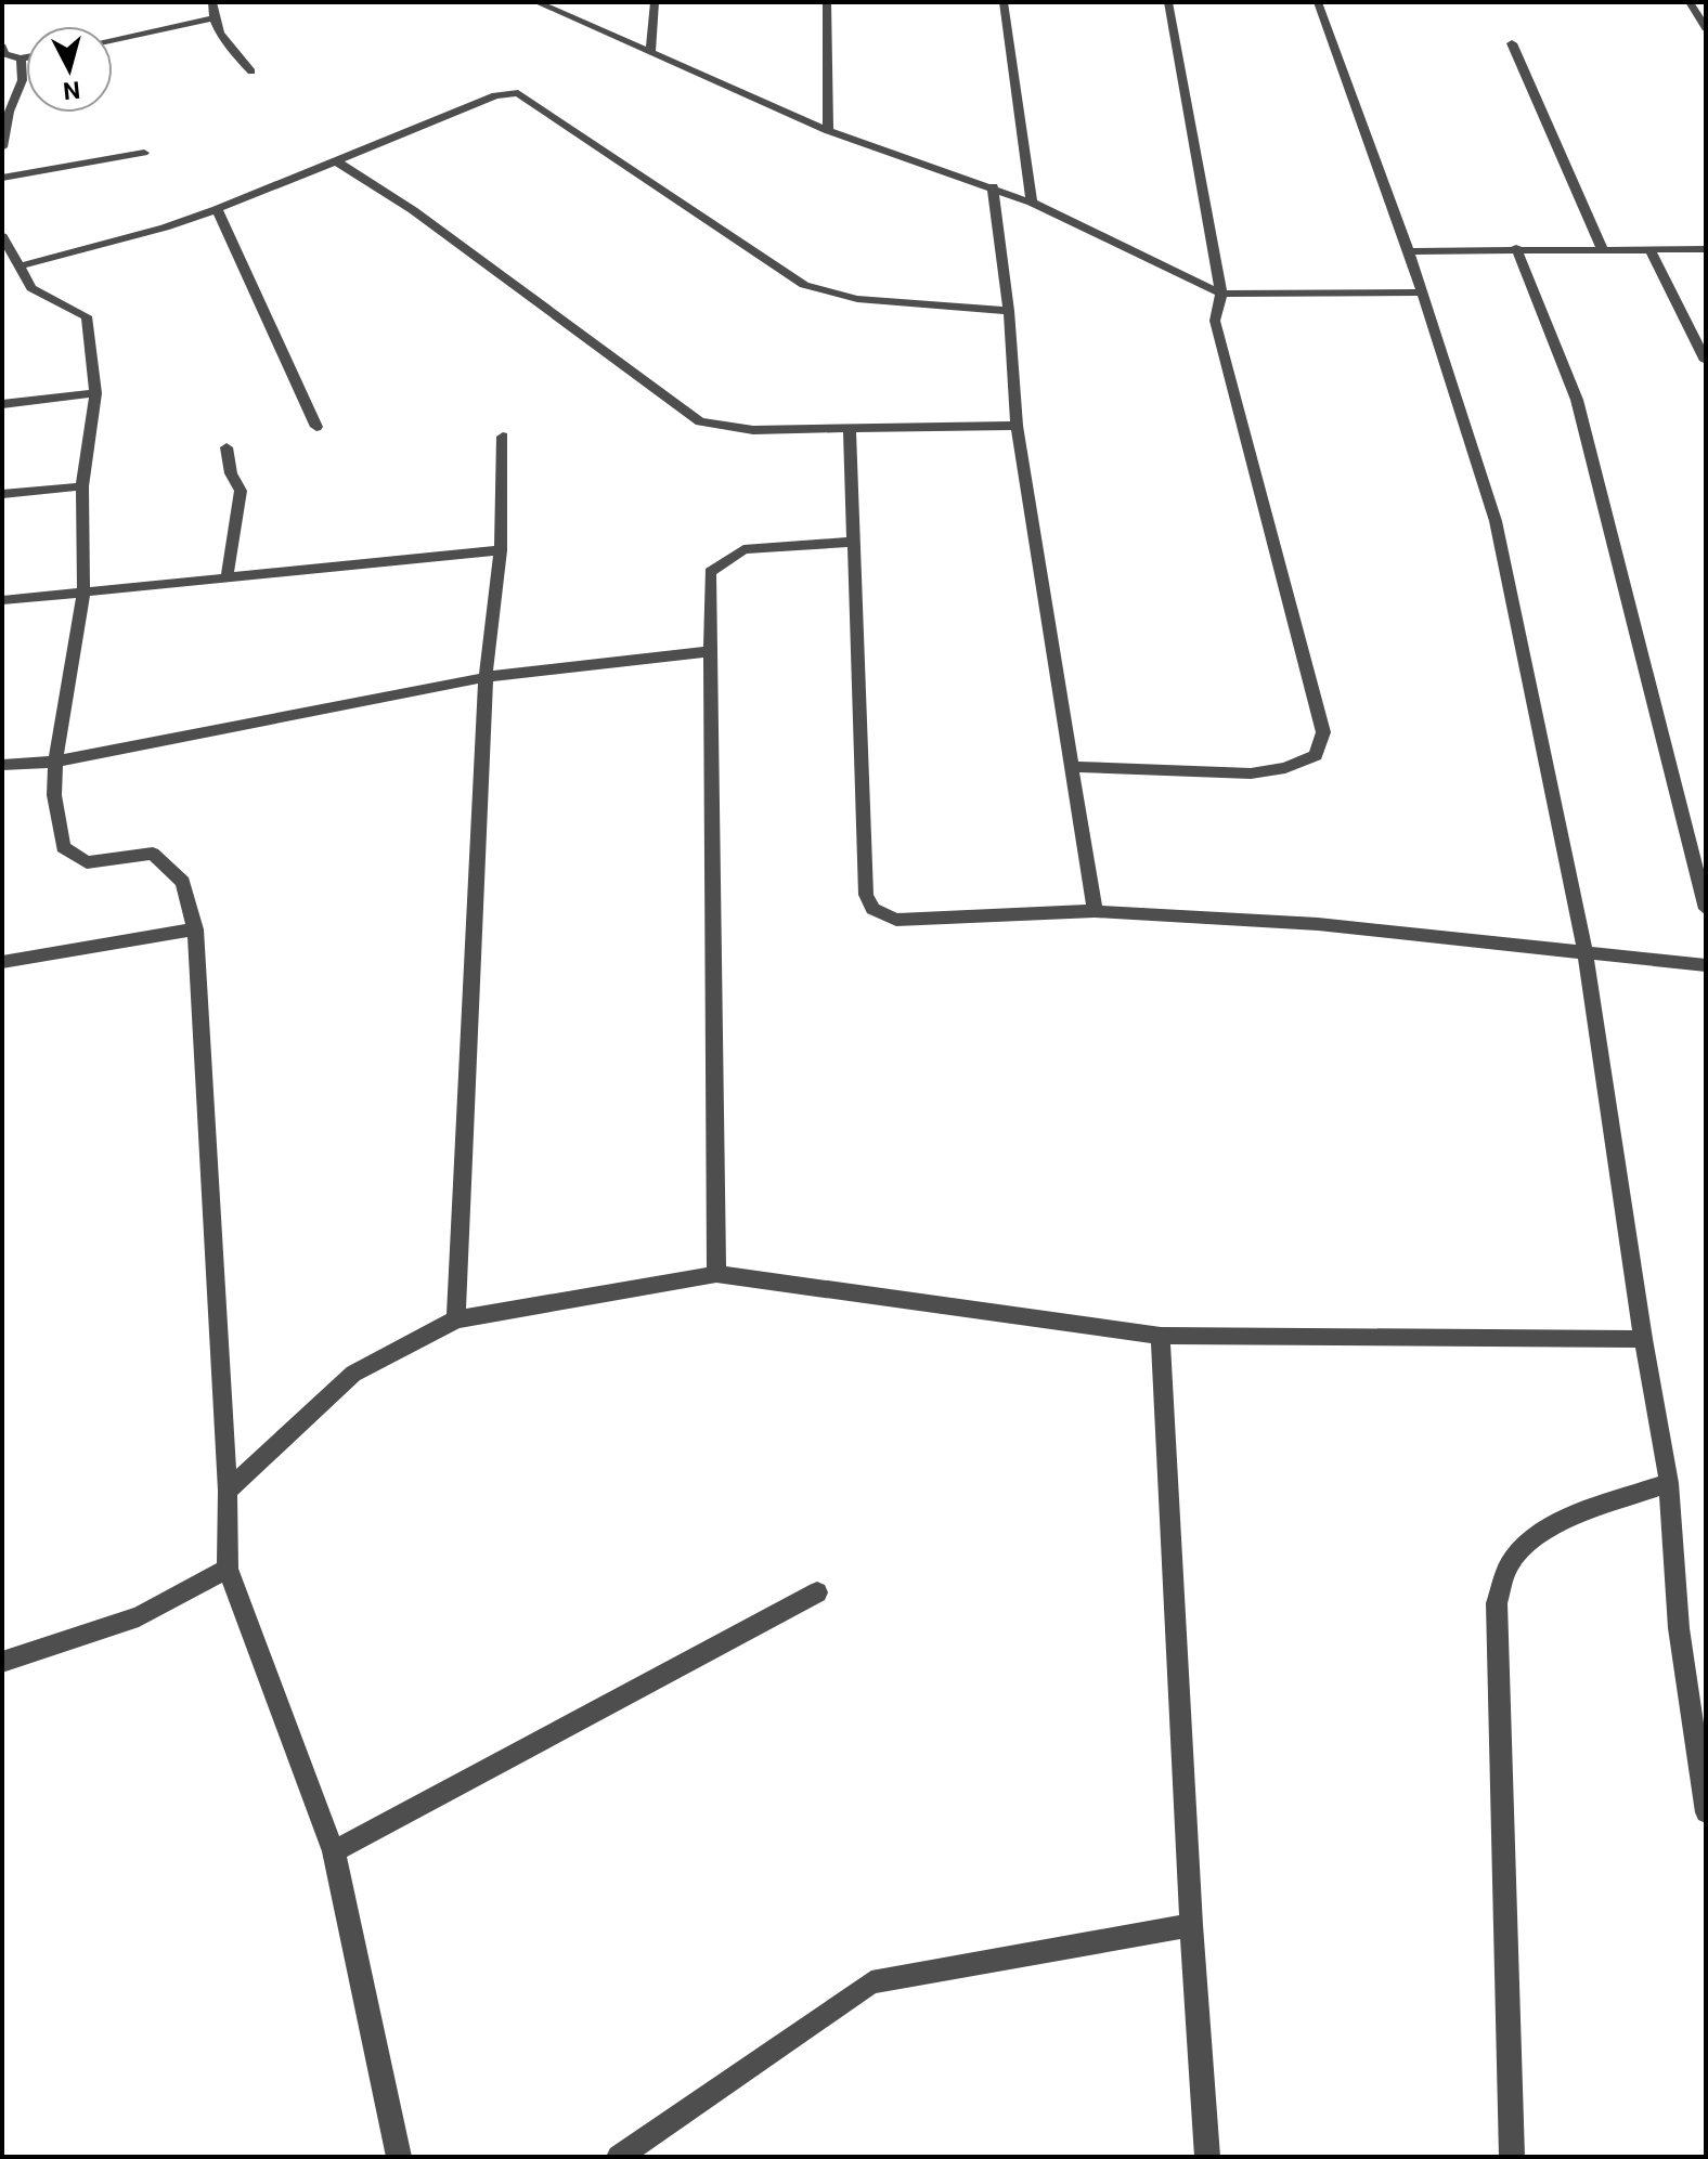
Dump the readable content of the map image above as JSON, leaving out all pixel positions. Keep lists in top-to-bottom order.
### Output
{
  "north": "bottom"
}
